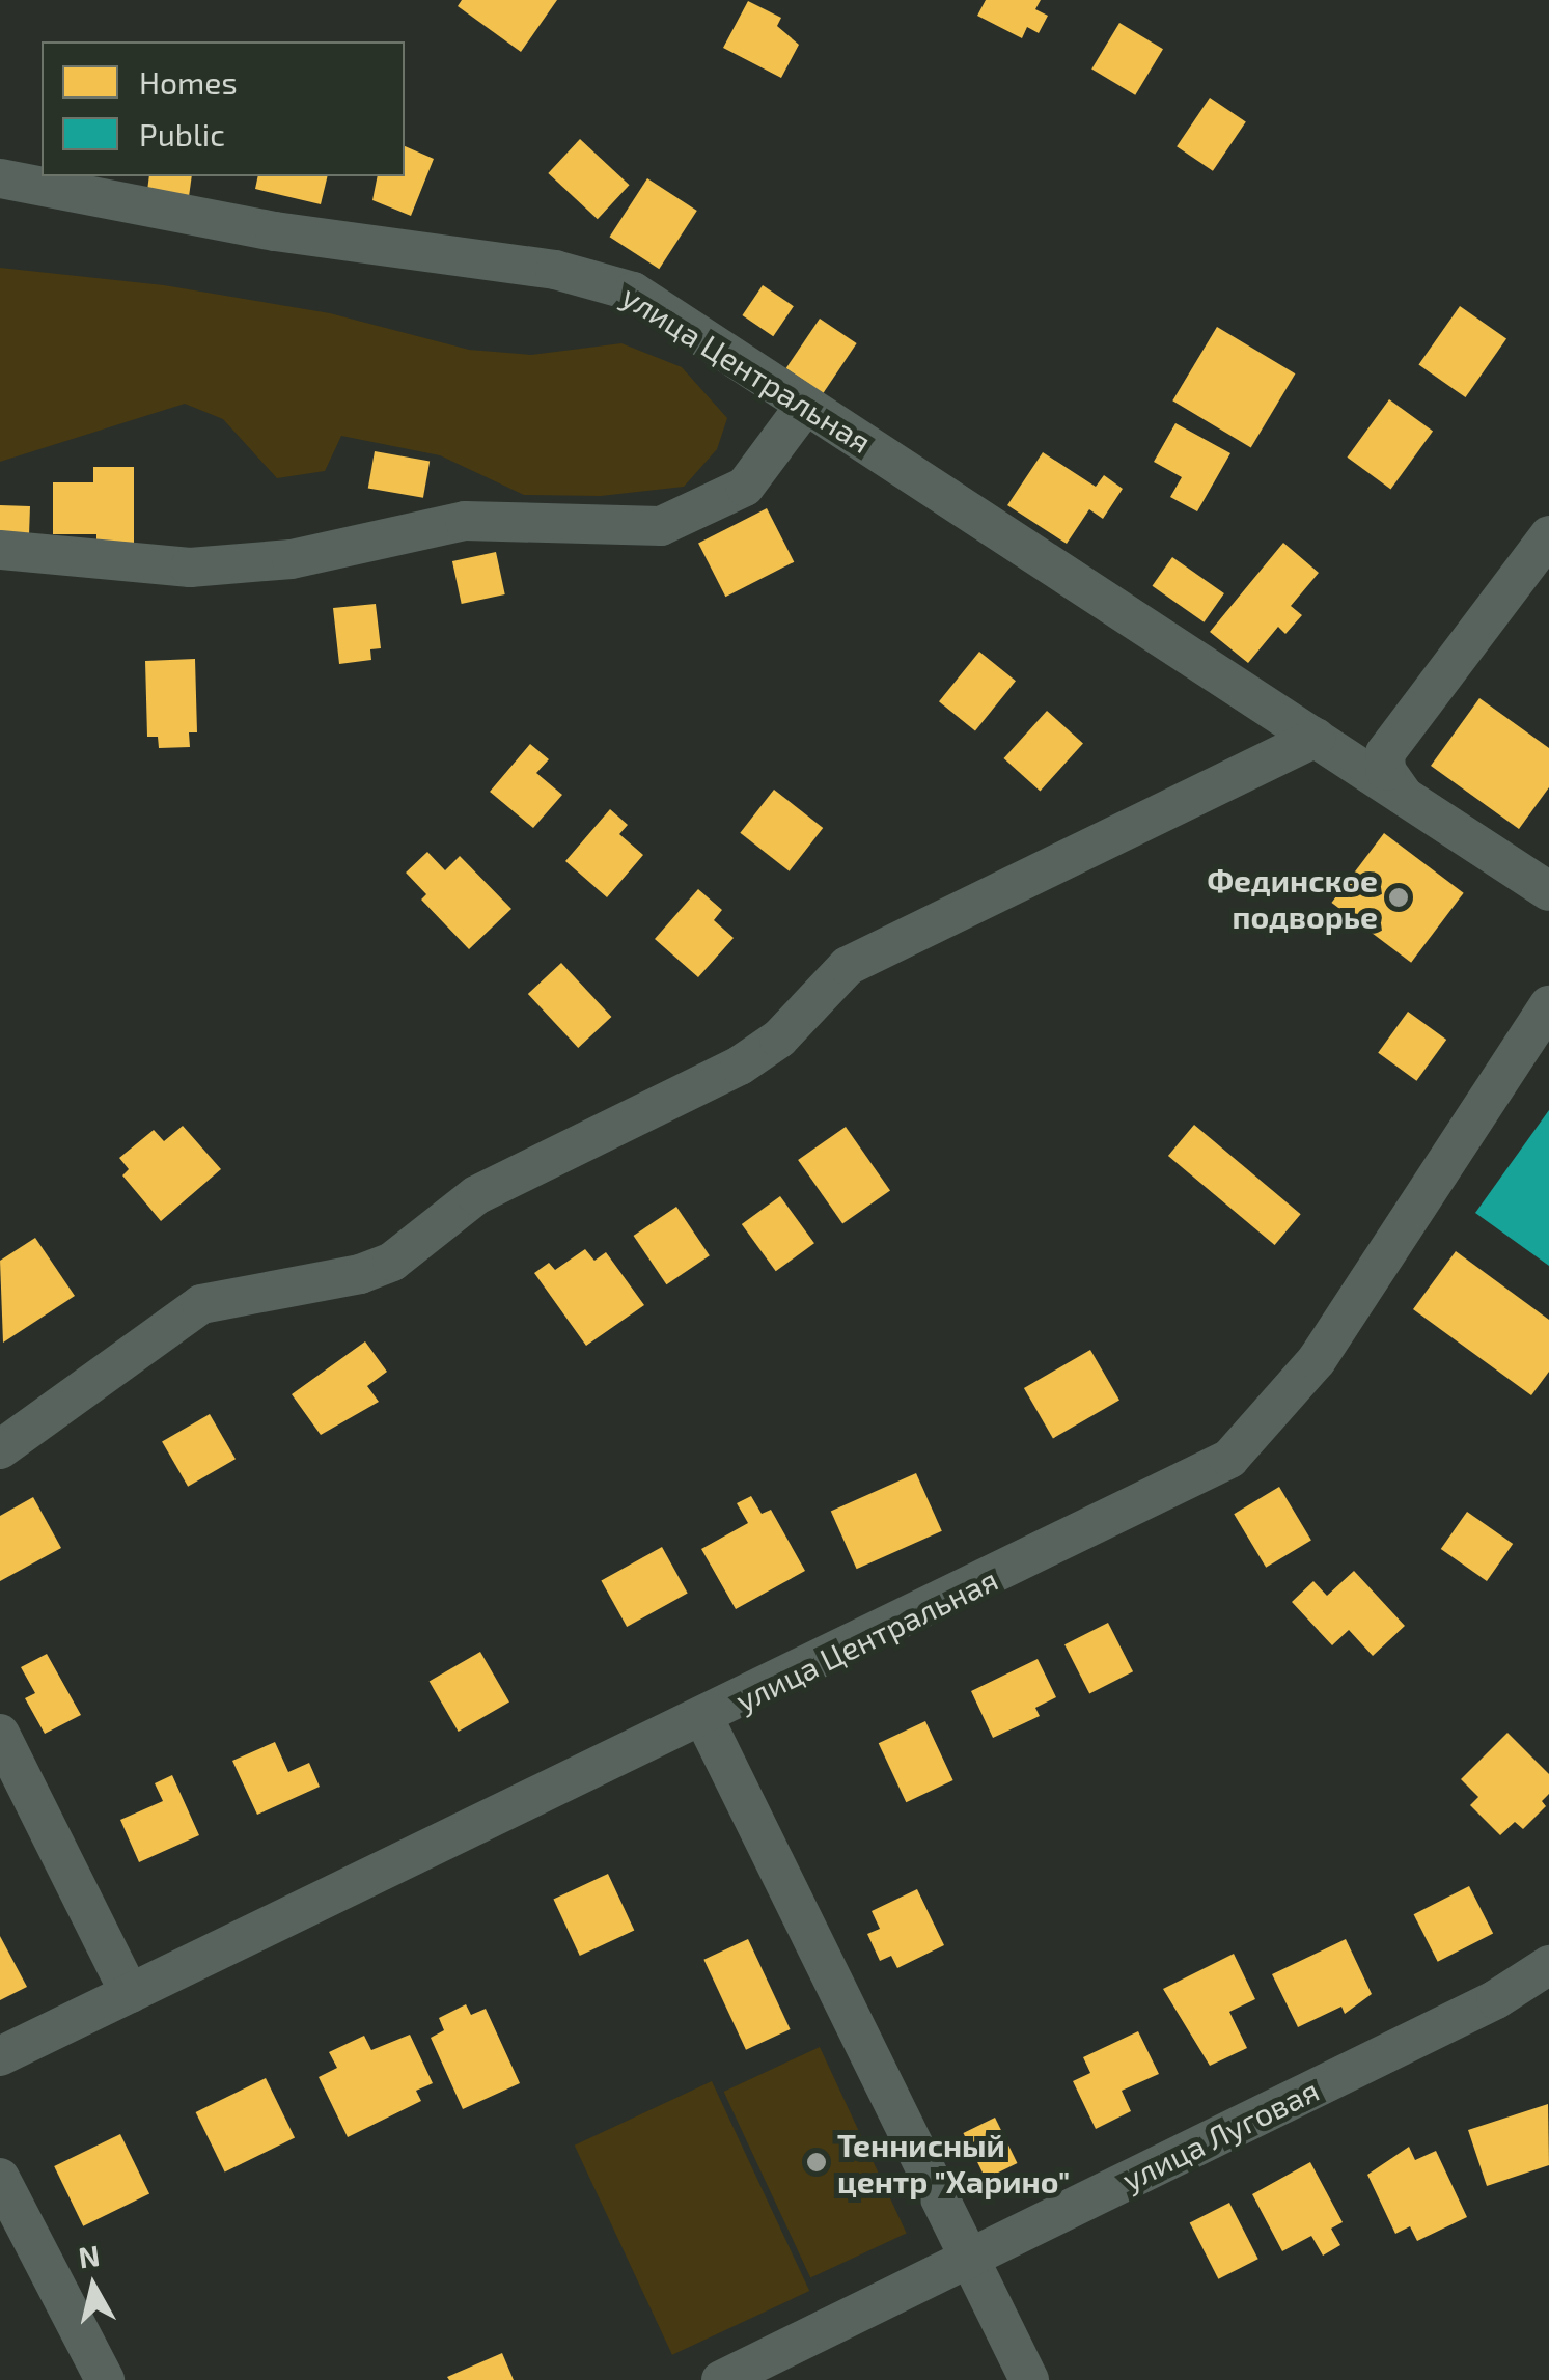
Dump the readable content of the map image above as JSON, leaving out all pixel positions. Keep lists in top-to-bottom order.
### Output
{
  "streets": {
    "street": ["улица Центральная", "улица Луговая"]
  },
  "places": ["Фединское подворье", "Теннисный центр \"Харино\""],
  "legend": ["Homes", "Public"],
  "north": "top"
}
